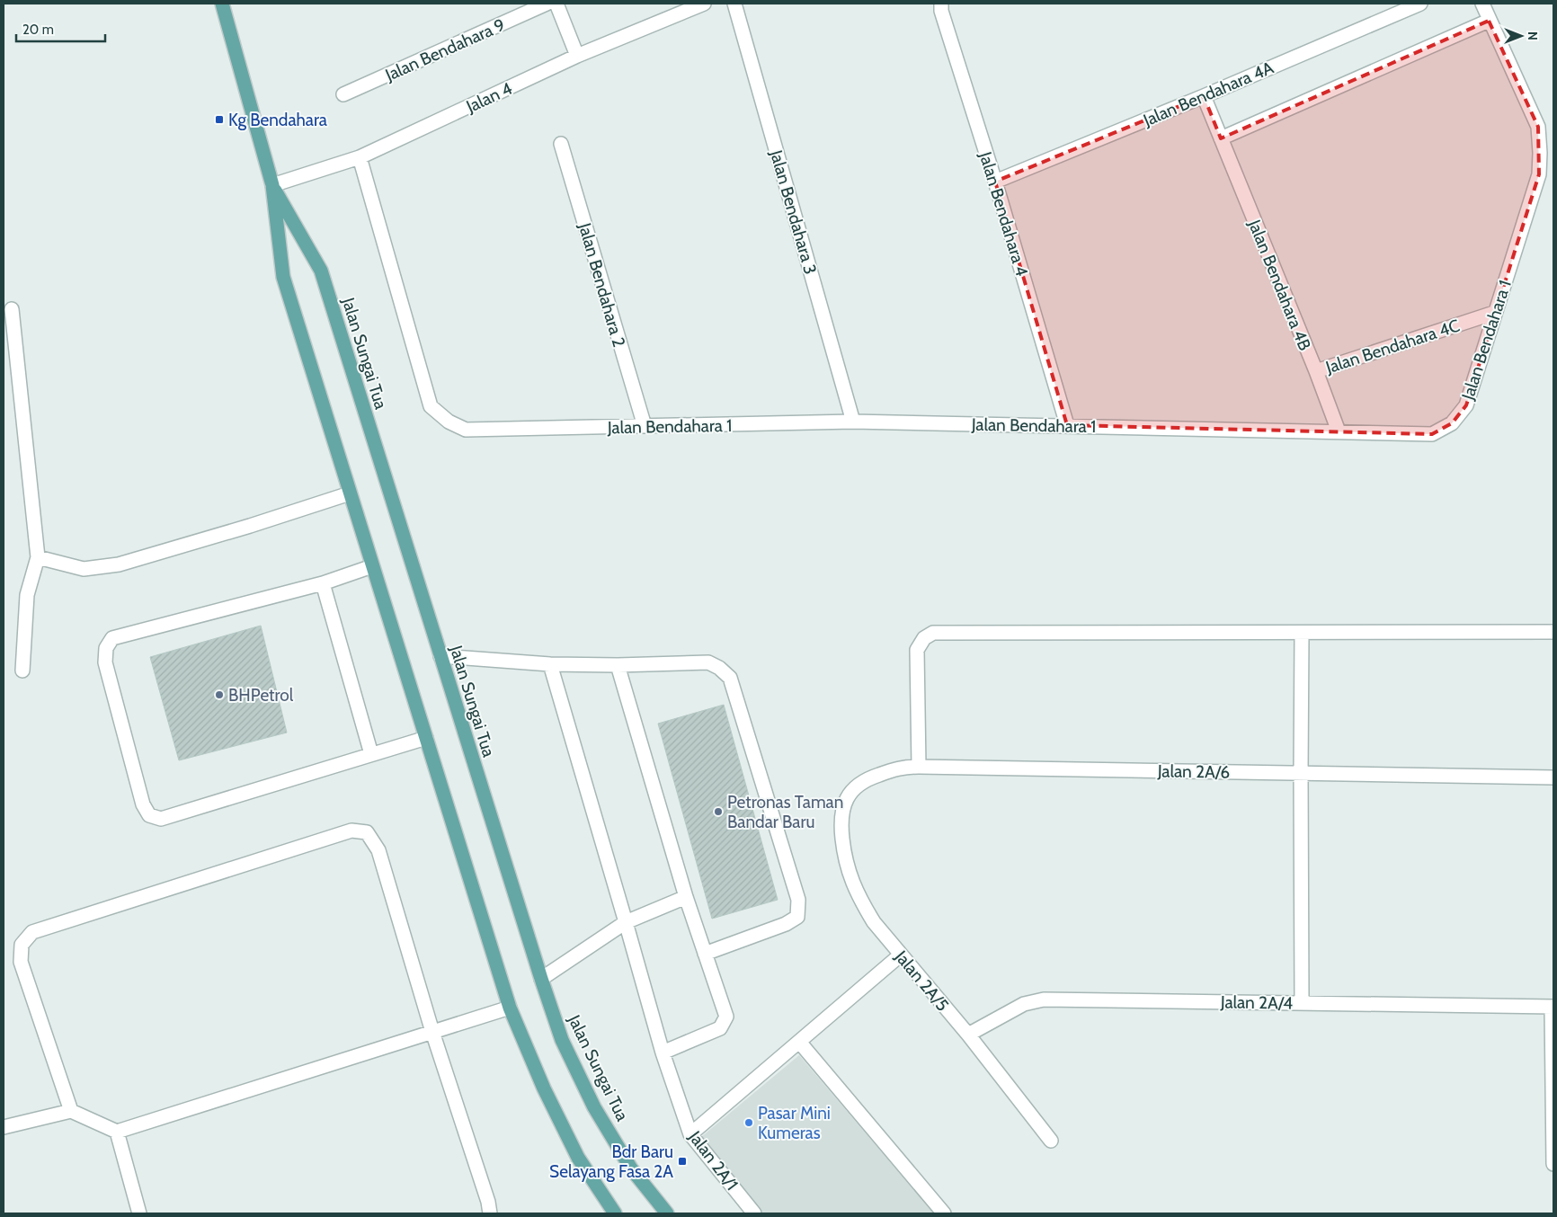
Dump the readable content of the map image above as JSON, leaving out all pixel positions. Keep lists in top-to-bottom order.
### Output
{
  "streets": {
    "main road": ["Jalan Sungai Tua"],
    "street": [
      "Jalan Bendahara 9",
      "Jalan Bendahara 4A",
      "Jalan 4",
      "Jalan Bendahara 3",
      "Jalan Bendahara 4",
      "Jalan Bendahara 2",
      "Jalan Bendahara 4B",
      "Jalan Bendahara 1",
      "Jalan Bendahara 4C",
      "Jalan 2A/6",
      "Jalan 2A/5",
      "Jalan 2A/4",
      "Jalan 2A/1"
    ]
  },
  "crossings": [
    ["Jalan Bendahara 4A", "Jalan Bendahara 4"],
    ["Jalan Bendahara 4A", "Jalan Bendahara 4B"],
    ["Jalan 4", "Jalan Bendahara 1"],
    ["Jalan 4", "Jalan Sungai Tua"],
    ["Jalan Bendahara 3", "Jalan Bendahara 1"],
    ["Jalan Bendahara 4", "Jalan Bendahara 1"],
    ["Jalan Bendahara 2", "Jalan Bendahara 1"],
    ["Jalan Bendahara 4B", "Jalan Bendahara 1"],
    ["Jalan Bendahara 4B", "Jalan Bendahara 4C"],
    ["Jalan Bendahara 1", "Jalan Bendahara 4C"],
    ["Jalan 2A/6", "Jalan 2A/5"],
    ["Jalan 2A/5", "Jalan 2A/4"]
  ],
  "places": {
    "transit": ["Kg Bendahara", "Bdr Baru Selayang Fasa 2A"],
    "other": ["BHPetrol", "Petronas Taman Bandar Baru", "Pasar Mini Kumeras"]
  },
  "scale_bar": "20 m",
  "north": "right"
}
